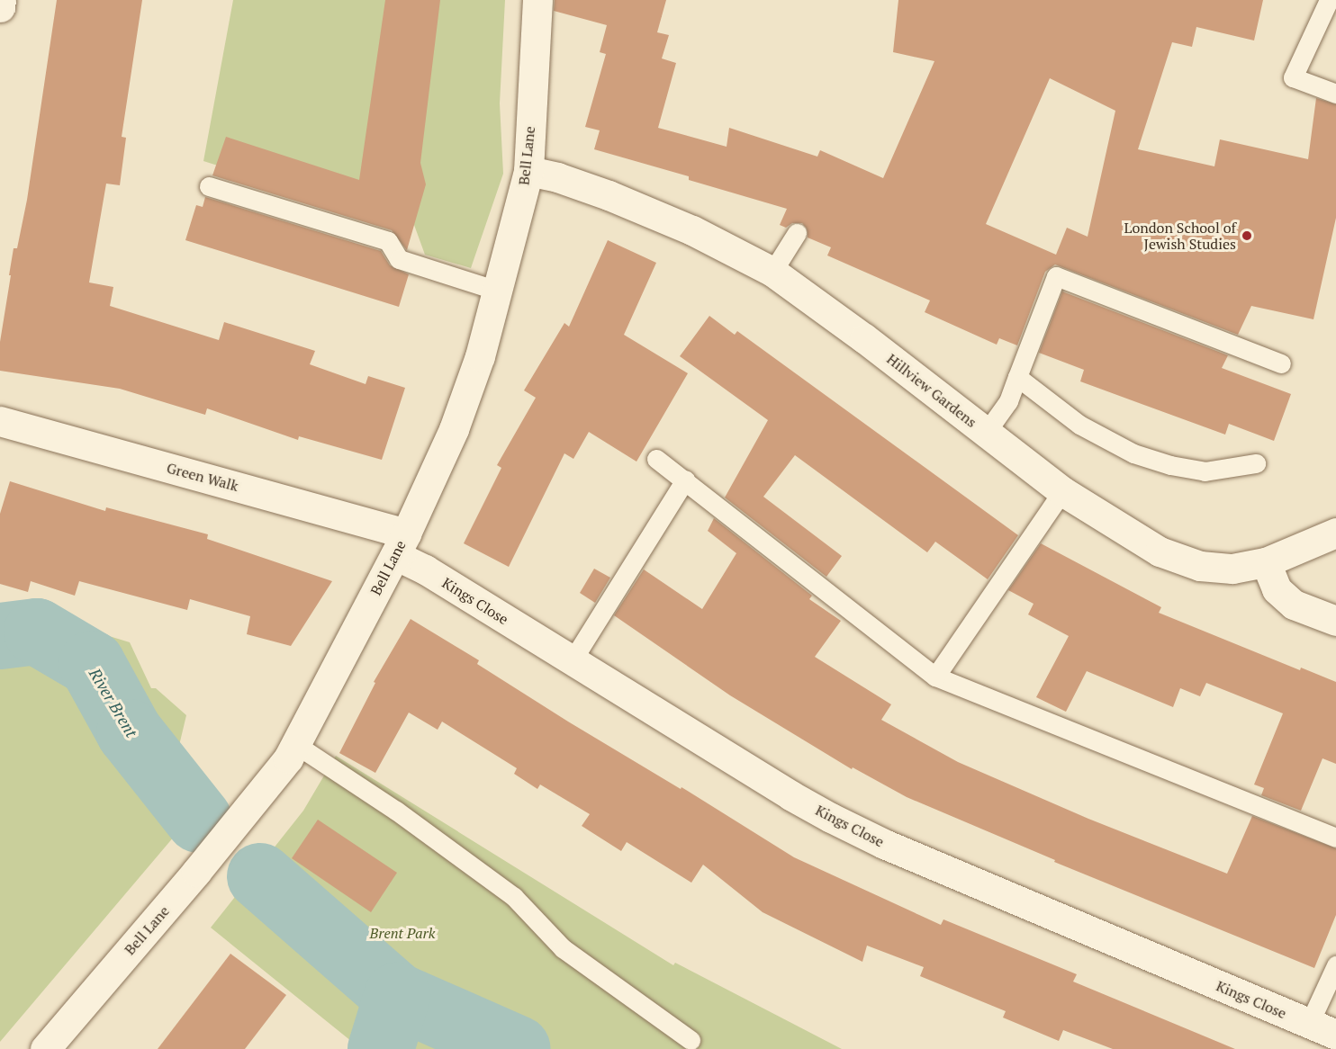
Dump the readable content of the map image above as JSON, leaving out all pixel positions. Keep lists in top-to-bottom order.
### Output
{
  "streets": {
    "street": [
      "Bell Lane",
      "Hillview Gardens",
      "Green Walk",
      "Kings Close"
    ]
  },
  "crossings": [
    ["Bell Lane", "Hillview Gardens"],
    ["Bell Lane", "Green Walk"],
    ["Bell Lane", "Kings Close"],
    ["Green Walk", "Kings Close"]
  ],
  "water": ["River Brent"],
  "parks": ["Brent Park"],
  "places": ["London School of Jewish Studies"]
}
